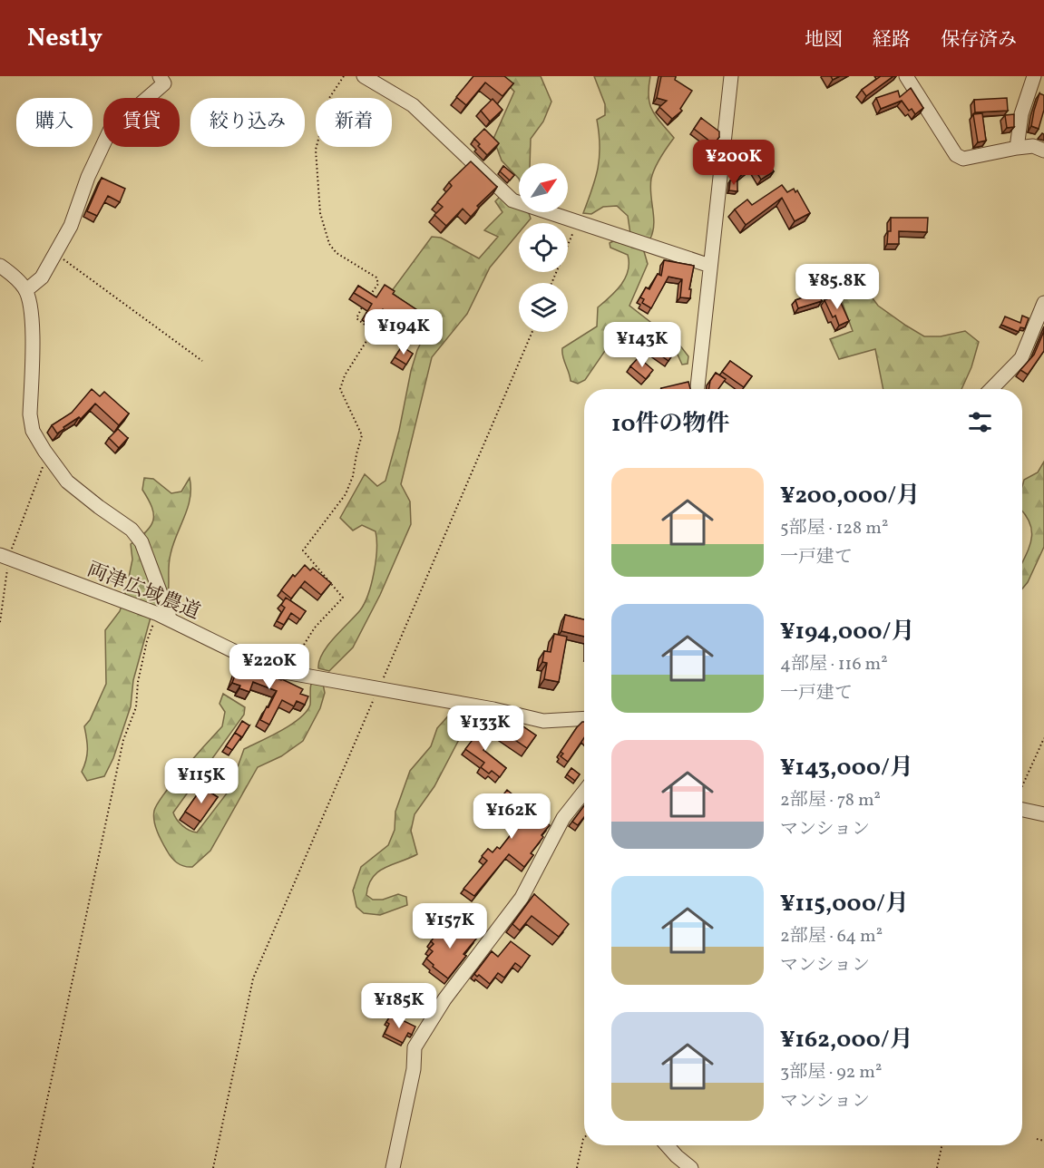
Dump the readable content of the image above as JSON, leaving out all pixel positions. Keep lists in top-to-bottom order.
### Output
{
  "streets": {
    "street": ["両津広域農道"]
  },
  "north": "top right",
  "page": {
    "header": "Nestly",
    "nav": ["地図", "経路", "保存済み"],
    "chip": [
      "購入",
      "賃貸",
      "絞り込み",
      "新着"
    ],
    "price": [
      "¥200K",
      "¥85.8K",
      "¥194K",
      "¥143K",
      "¥220K",
      "¥133K",
      "¥115K",
      "¥162K",
      "¥157K",
      "¥185K"
    ],
    "heading": "10件の物件",
    "list": [
      {
        "name": "¥200,000/月",
        "note": "5部屋 · 128 m² · 一戸建て"
      },
      {
        "name": "¥194,000/月",
        "note": "4部屋 · 116 m² · 一戸建て"
      },
      {
        "name": "¥143,000/月",
        "note": "2部屋 · 78 m² · マンション"
      },
      {
        "name": "¥115,000/月",
        "note": "2部屋 · 64 m² · マンション"
      },
      {
        "name": "¥162,000/月",
        "note": "3部屋 · 92 m² · マンション"
      }
    ]
  }
}
